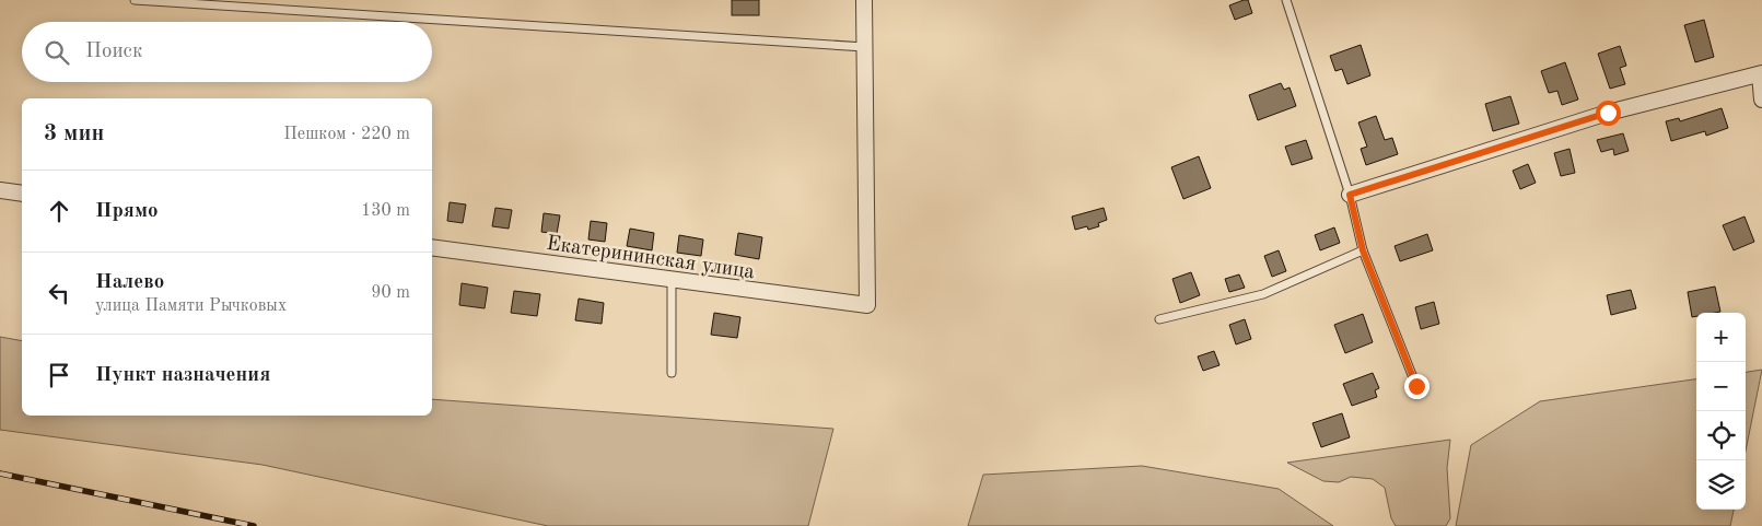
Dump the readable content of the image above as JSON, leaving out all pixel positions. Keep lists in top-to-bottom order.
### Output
{
  "streets": {
    "street": ["Екатерининская улица"]
  },
  "page": {
    "search": "Поиск",
    "heading": ["3 мин", "Пешком · 220 m"],
    "list": [
      ["Прямо", "130 m"],
      ["Налево", "улица Памяти Рычковых", "90 m"],
      "Пункт назначения"
    ],
    "map_buttons": ["+", "−"]
  }
}
